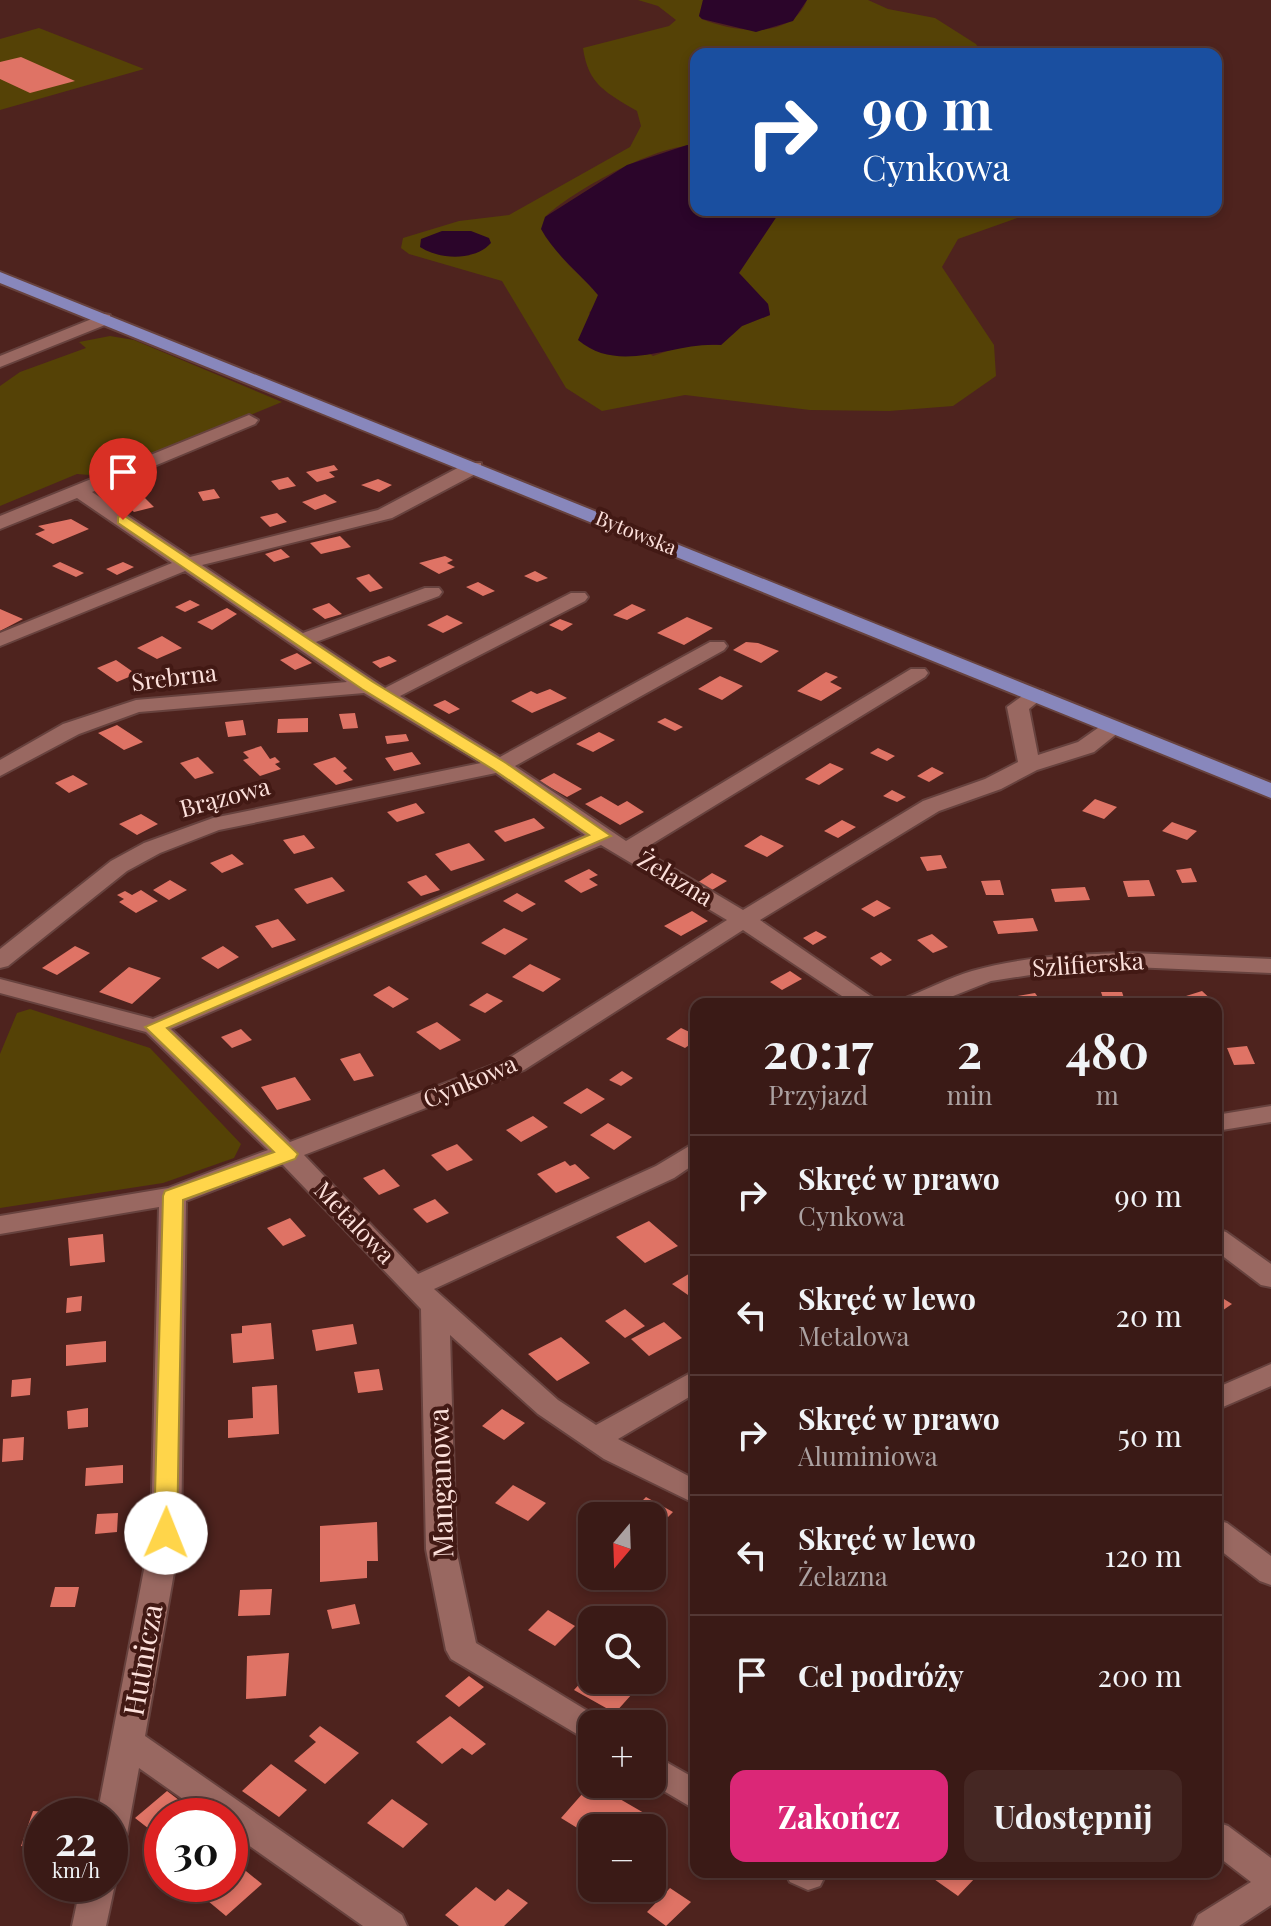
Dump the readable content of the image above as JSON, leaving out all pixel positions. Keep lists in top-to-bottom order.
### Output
{
  "streets": {
    "main road": ["Bytowska"],
    "street": [
      "Srebrna",
      "Brązowa",
      "Żelazna",
      "Szlifierska",
      "Cynkowa",
      "Metalowa",
      "Manganowa",
      "Hutnicza"
    ]
  },
  "crossings": [
    ["Bytowska", "Cynkowa"],
    ["Srebrna", "Żelazna"],
    ["Brązowa", "Żelazna"],
    ["Żelazna", "Cynkowa"],
    ["Cynkowa", "Metalowa"],
    ["Cynkowa", "Hutnicza"],
    ["Metalowa", "Manganowa"]
  ],
  "north": "bottom",
  "page": {
    "turn": ["90 m", "Cynkowa"],
    "eta": [
      "20:17",
      "Przyjazd",
      "2",
      "min",
      "480",
      "m"
    ],
    "list": [
      {
        "name": "Skręć w prawo",
        "note": "Cynkowa",
        "value": "90 m"
      },
      {
        "name": "Skręć w lewo",
        "note": "Metalowa",
        "value": "20 m"
      },
      {
        "name": "Skręć w prawo",
        "note": "Aluminiowa",
        "value": "50 m"
      },
      {
        "name": "Skręć w lewo",
        "note": "Żelazna",
        "value": "120 m"
      },
      {
        "name": "Cel podróży",
        "value": "200 m"
      }
    ],
    "map_buttons": ["+", "−"],
    "buttons": ["Zakończ", "Udostępnij"],
    "speed": "22 km/h",
    "limit": "30"
  }
}
